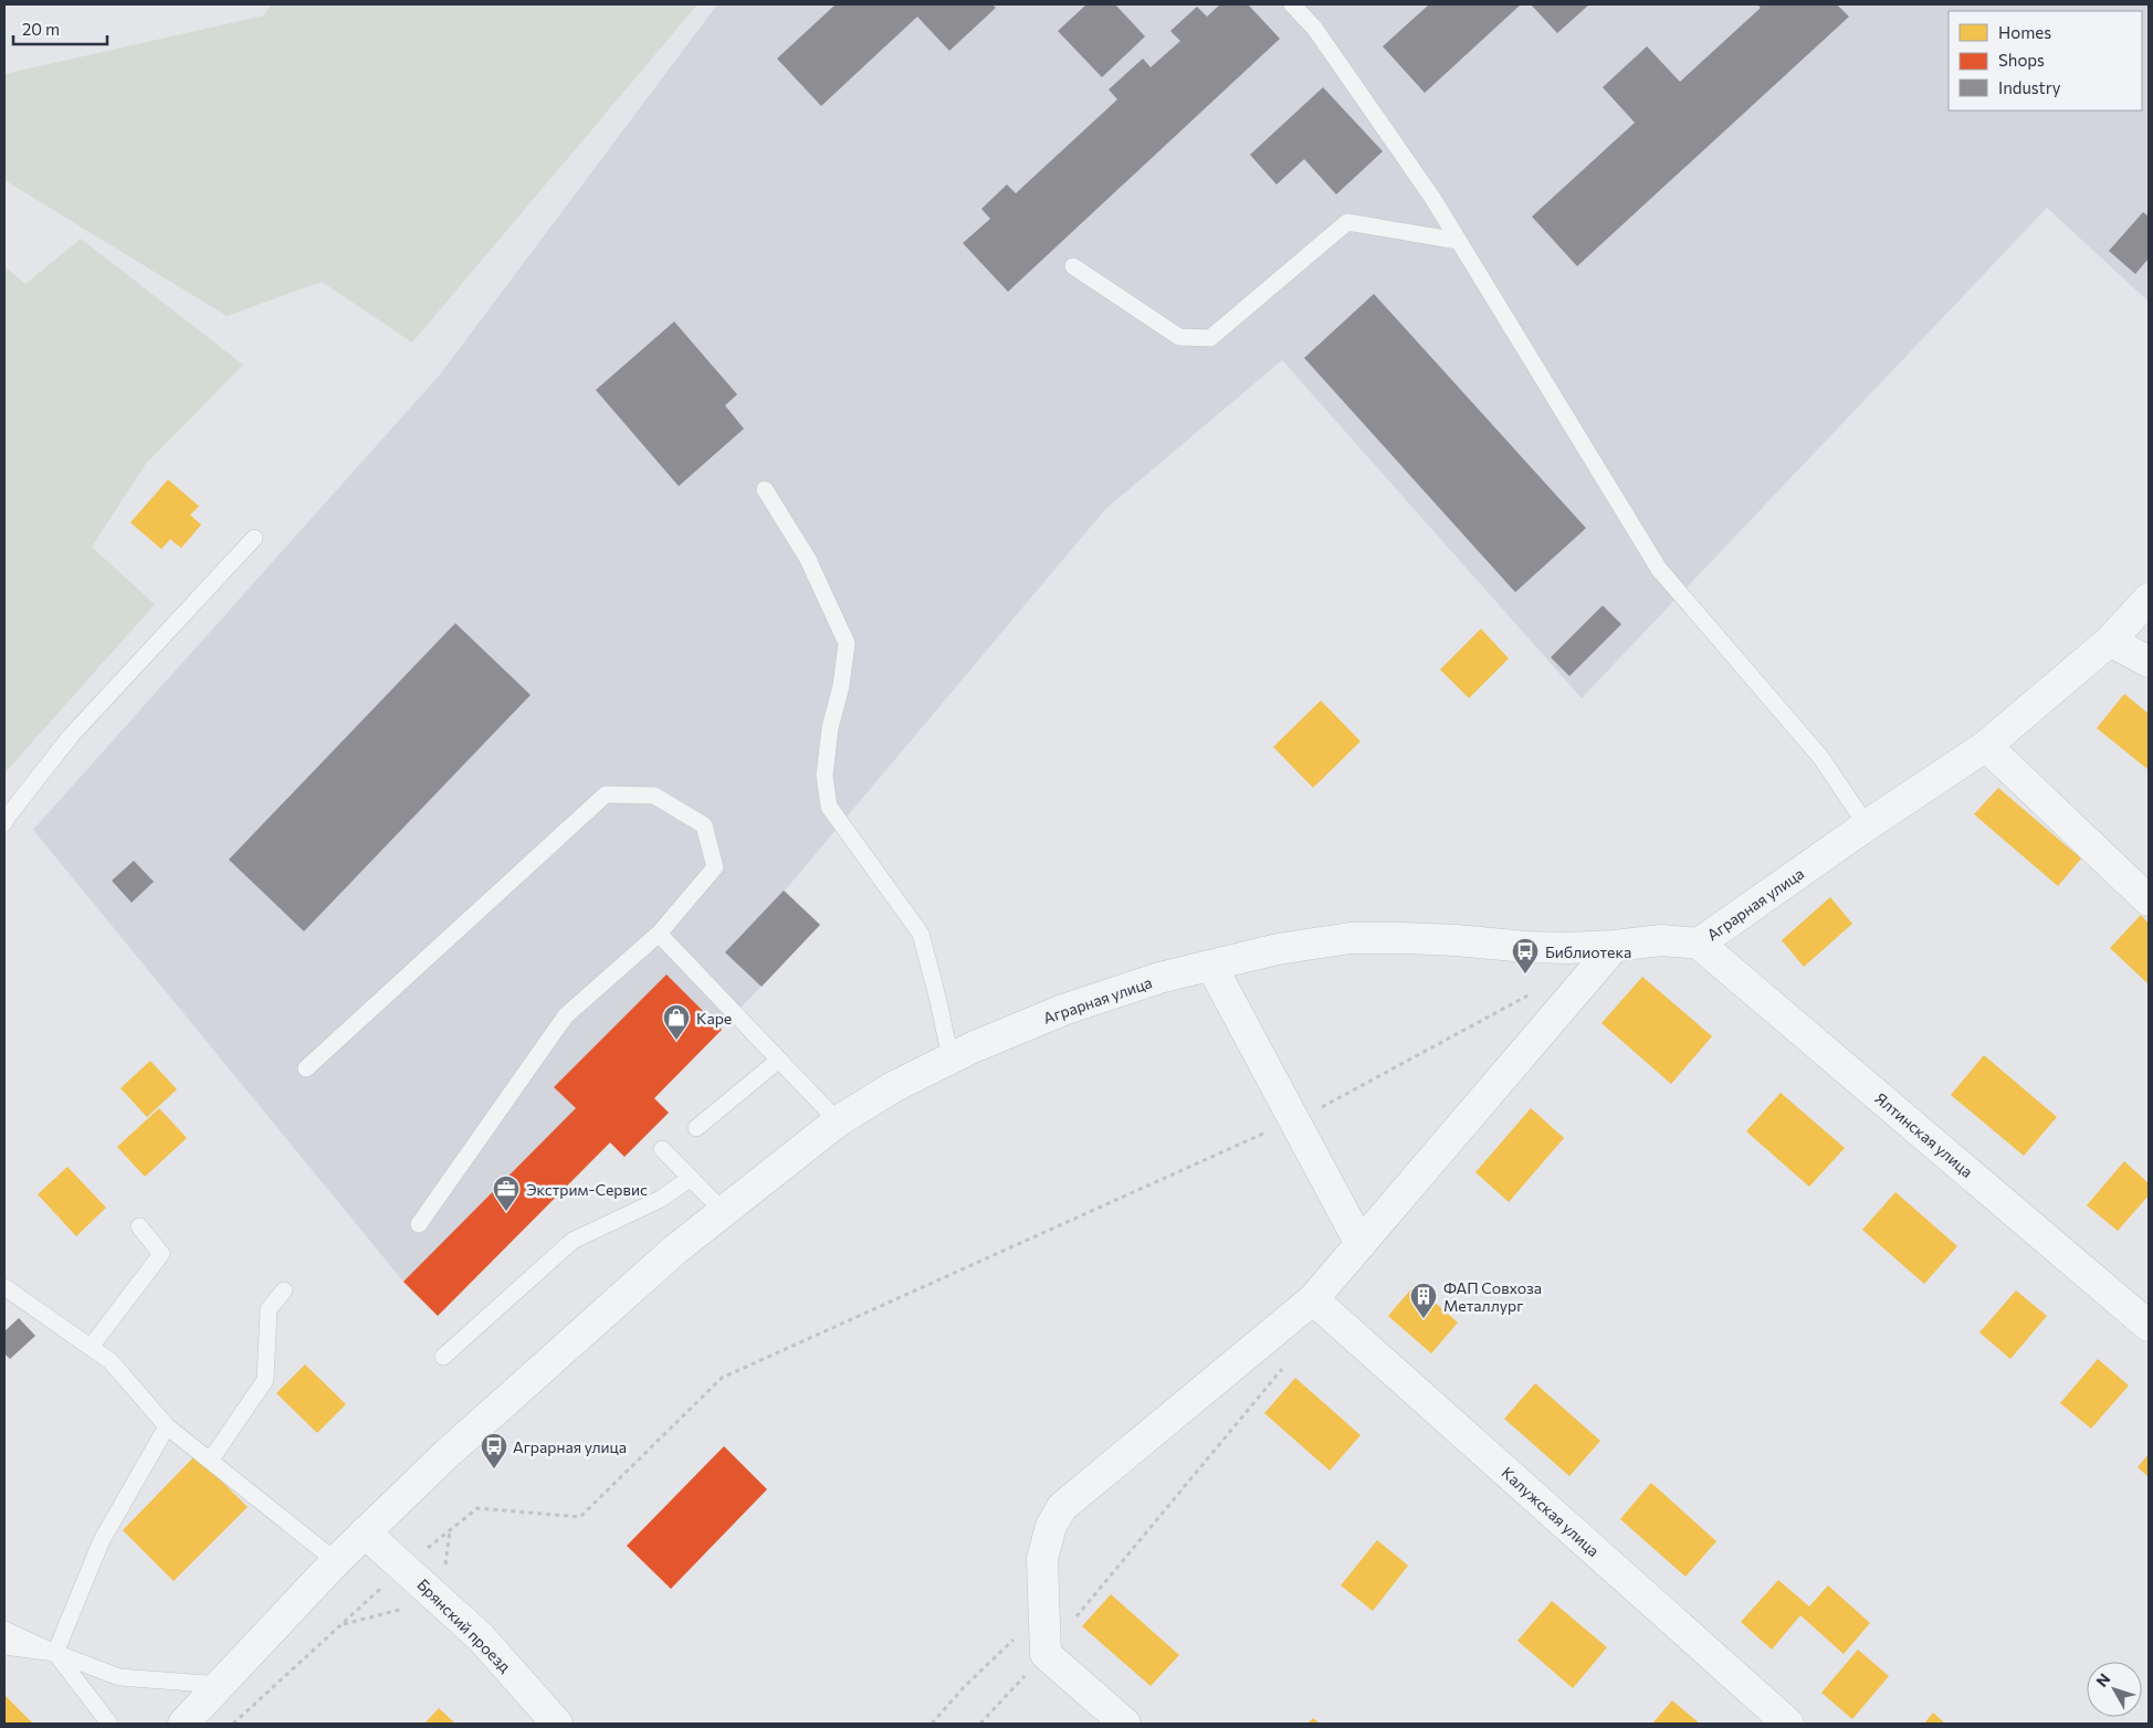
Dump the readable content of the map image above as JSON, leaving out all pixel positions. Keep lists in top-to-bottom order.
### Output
{
  "streets": {
    "street": [
      "Аграрная улица",
      "Ялтинская улица",
      "Калужская улица",
      "Брянский проезд"
    ]
  },
  "crossings": [
    ["Аграрная улица", "Ялтинская улица"],
    ["Аграрная улица", "Брянский проезд"]
  ],
  "places": {
    "bus stop": ["Библиотека", "Аграрная улица"],
    "shop": ["Каре"],
    "office": ["Экстрим-Сервис"],
    "building": ["ФАП Совхоза Металлург"]
  },
  "legend": ["Homes", "Shops", "Industry"],
  "scale_bar": "20 m",
  "north": "top left"
}
